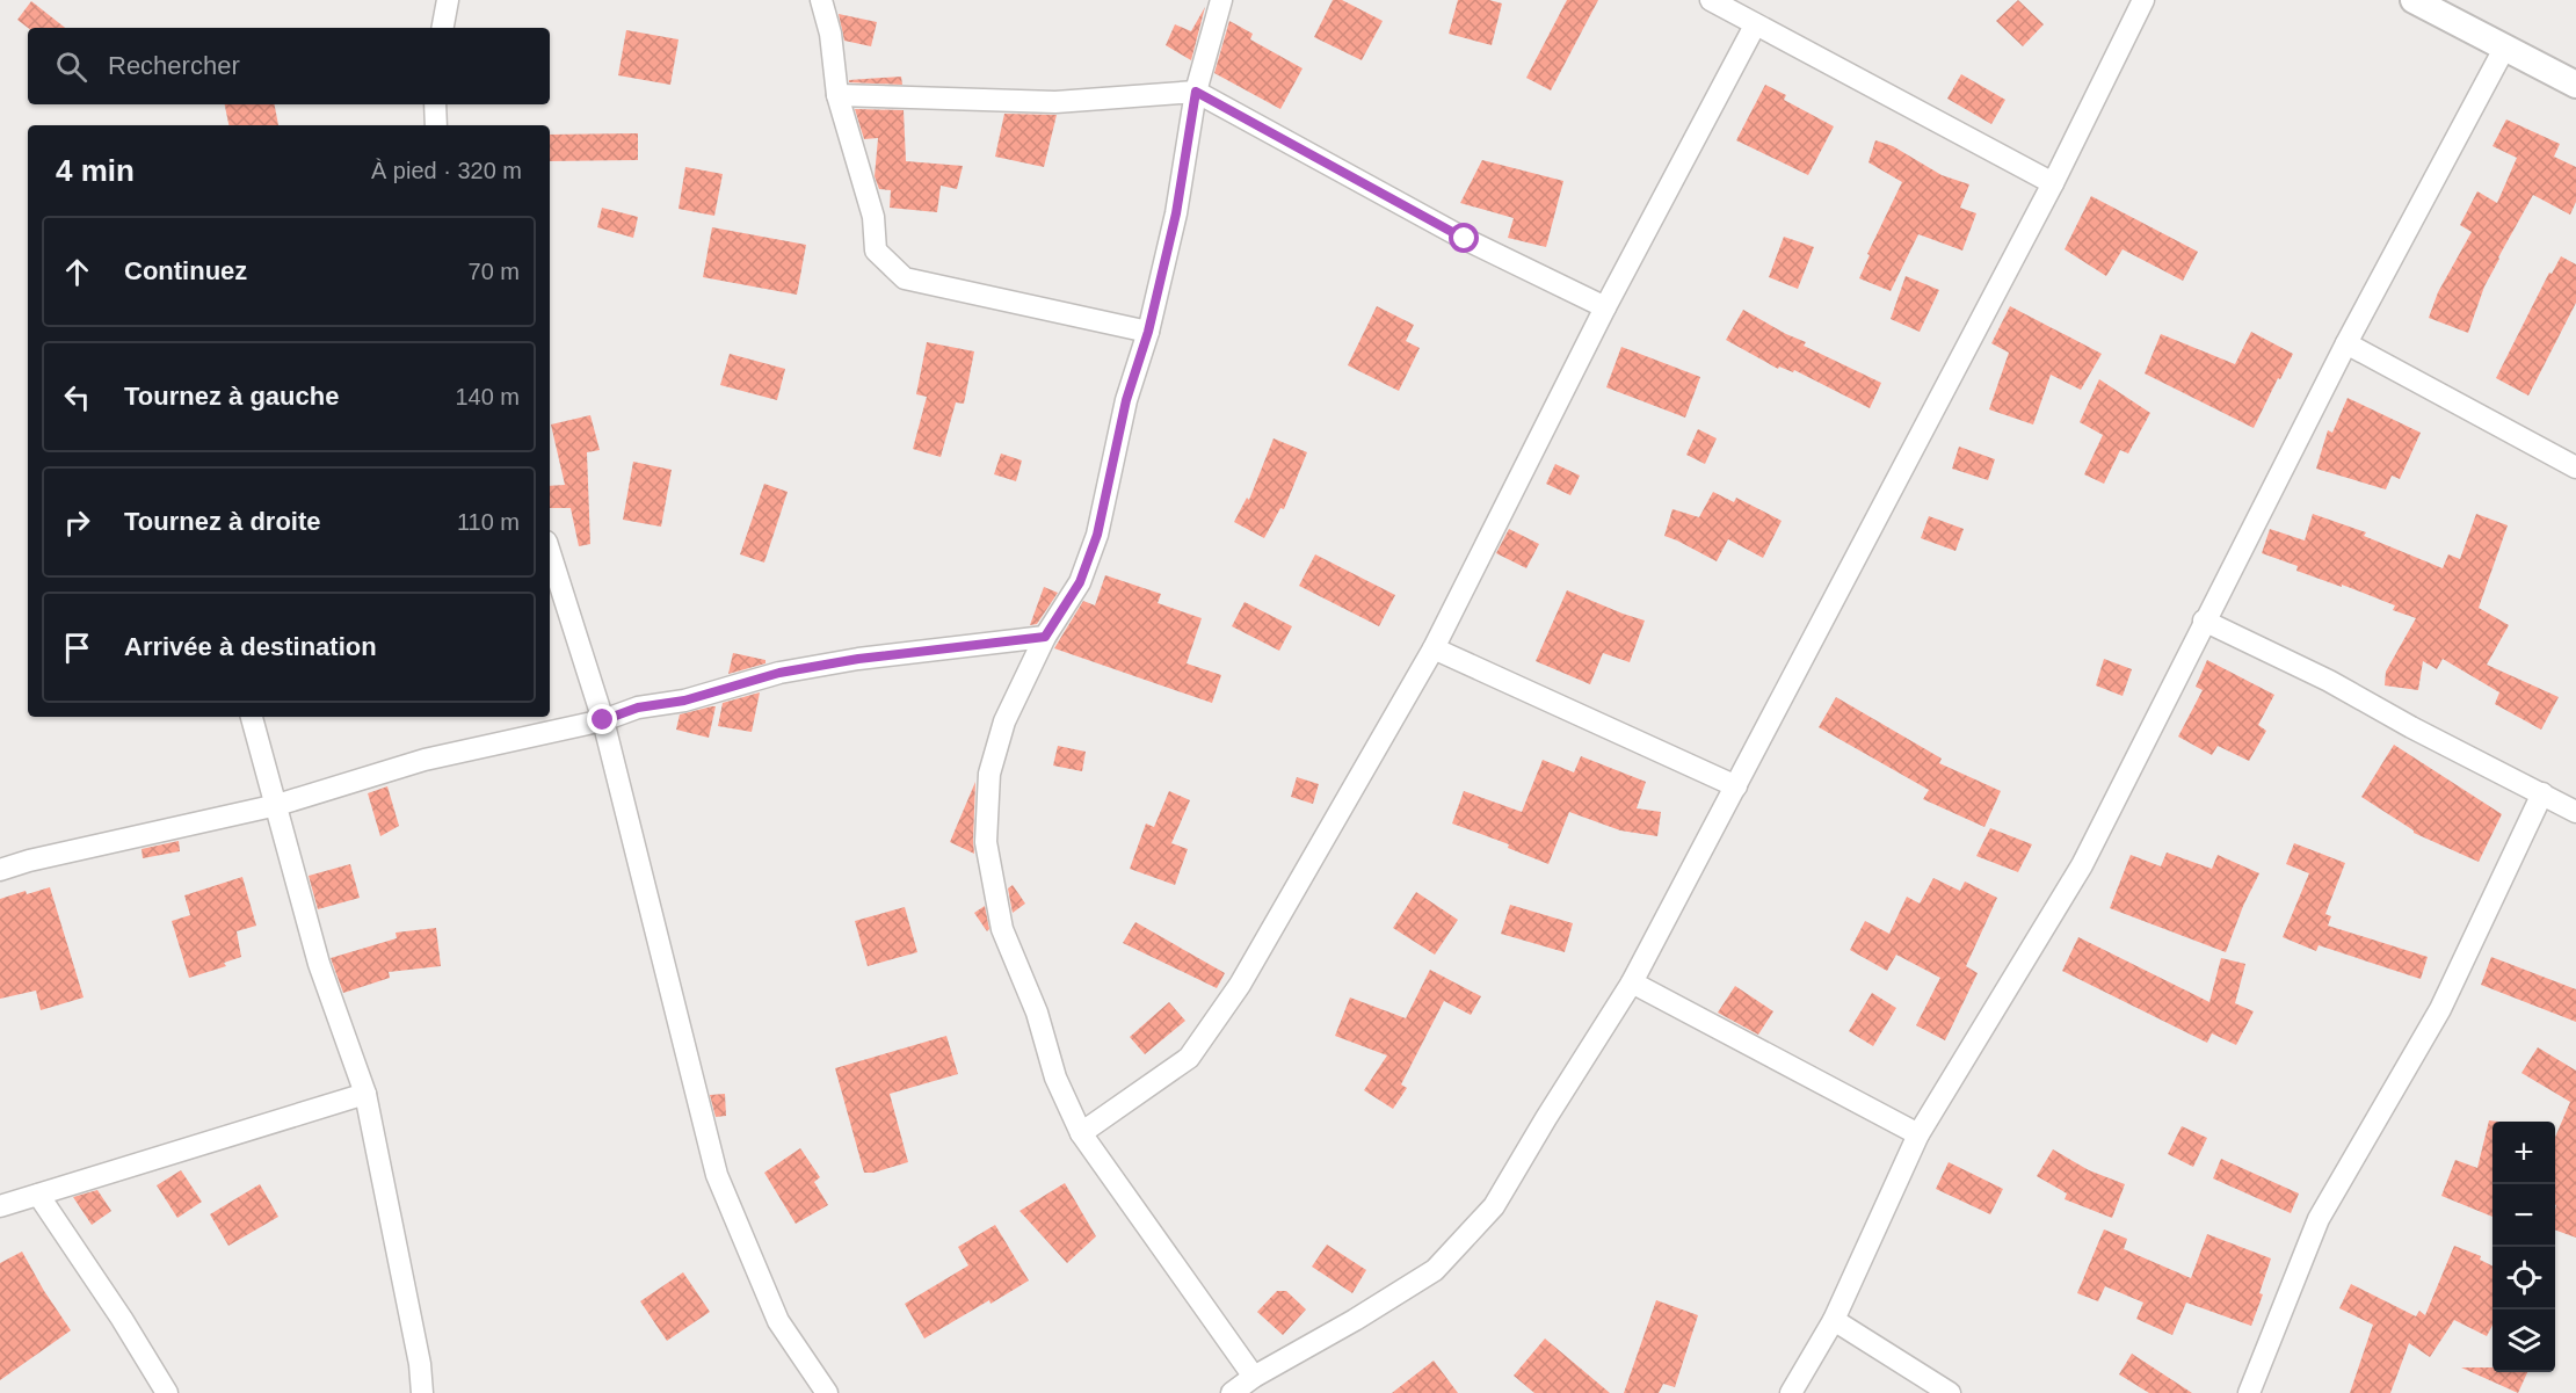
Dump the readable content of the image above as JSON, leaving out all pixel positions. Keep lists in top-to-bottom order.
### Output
{
  "page": {
    "search": "Rechercher",
    "heading": ["4 min", "À pied · 320 m"],
    "list": [
      ["Continuez", "70 m"],
      ["Tournez à gauche", "140 m"],
      ["Tournez à droite", "110 m"],
      "Arrivée à destination"
    ],
    "map_buttons": ["+", "−"]
  }
}
